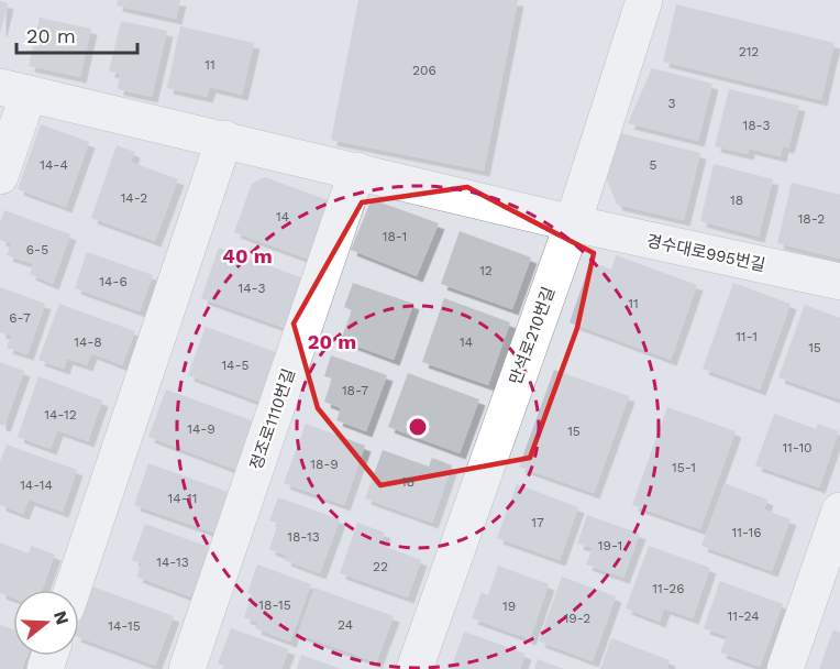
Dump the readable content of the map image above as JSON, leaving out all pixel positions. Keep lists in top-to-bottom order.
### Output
{
  "streets": {
    "street": ["경수대로995번길", "만석로210번길", "정조로1110번길"]
  },
  "crossings": [
    ["경수대로995번길", "만석로210번길"]
  ],
  "house_numbers": [
    "212",
    "11",
    "206",
    "3",
    "18-3",
    "14-4",
    "5",
    "14-2",
    "18",
    "14",
    "18-2",
    "18-1",
    "6-5",
    "12",
    "14-6",
    "14-3",
    "11",
    "6-7",
    "11-1",
    "14-8",
    "14",
    "15",
    "14-5",
    "18-7",
    "14-12",
    "14-9",
    "15",
    "11-10",
    "18-9",
    "15-1",
    "18",
    "14-14",
    "14-11",
    "17",
    "11-16",
    "18-13",
    "19-1",
    "14-13",
    "22",
    "11-26",
    "18-15",
    "19",
    "11-24",
    "19-2",
    "24",
    "14-15"
  ],
  "scale_bar": "20 m",
  "north": "right",
  "rings": ["40 m", "20 m"]
}
